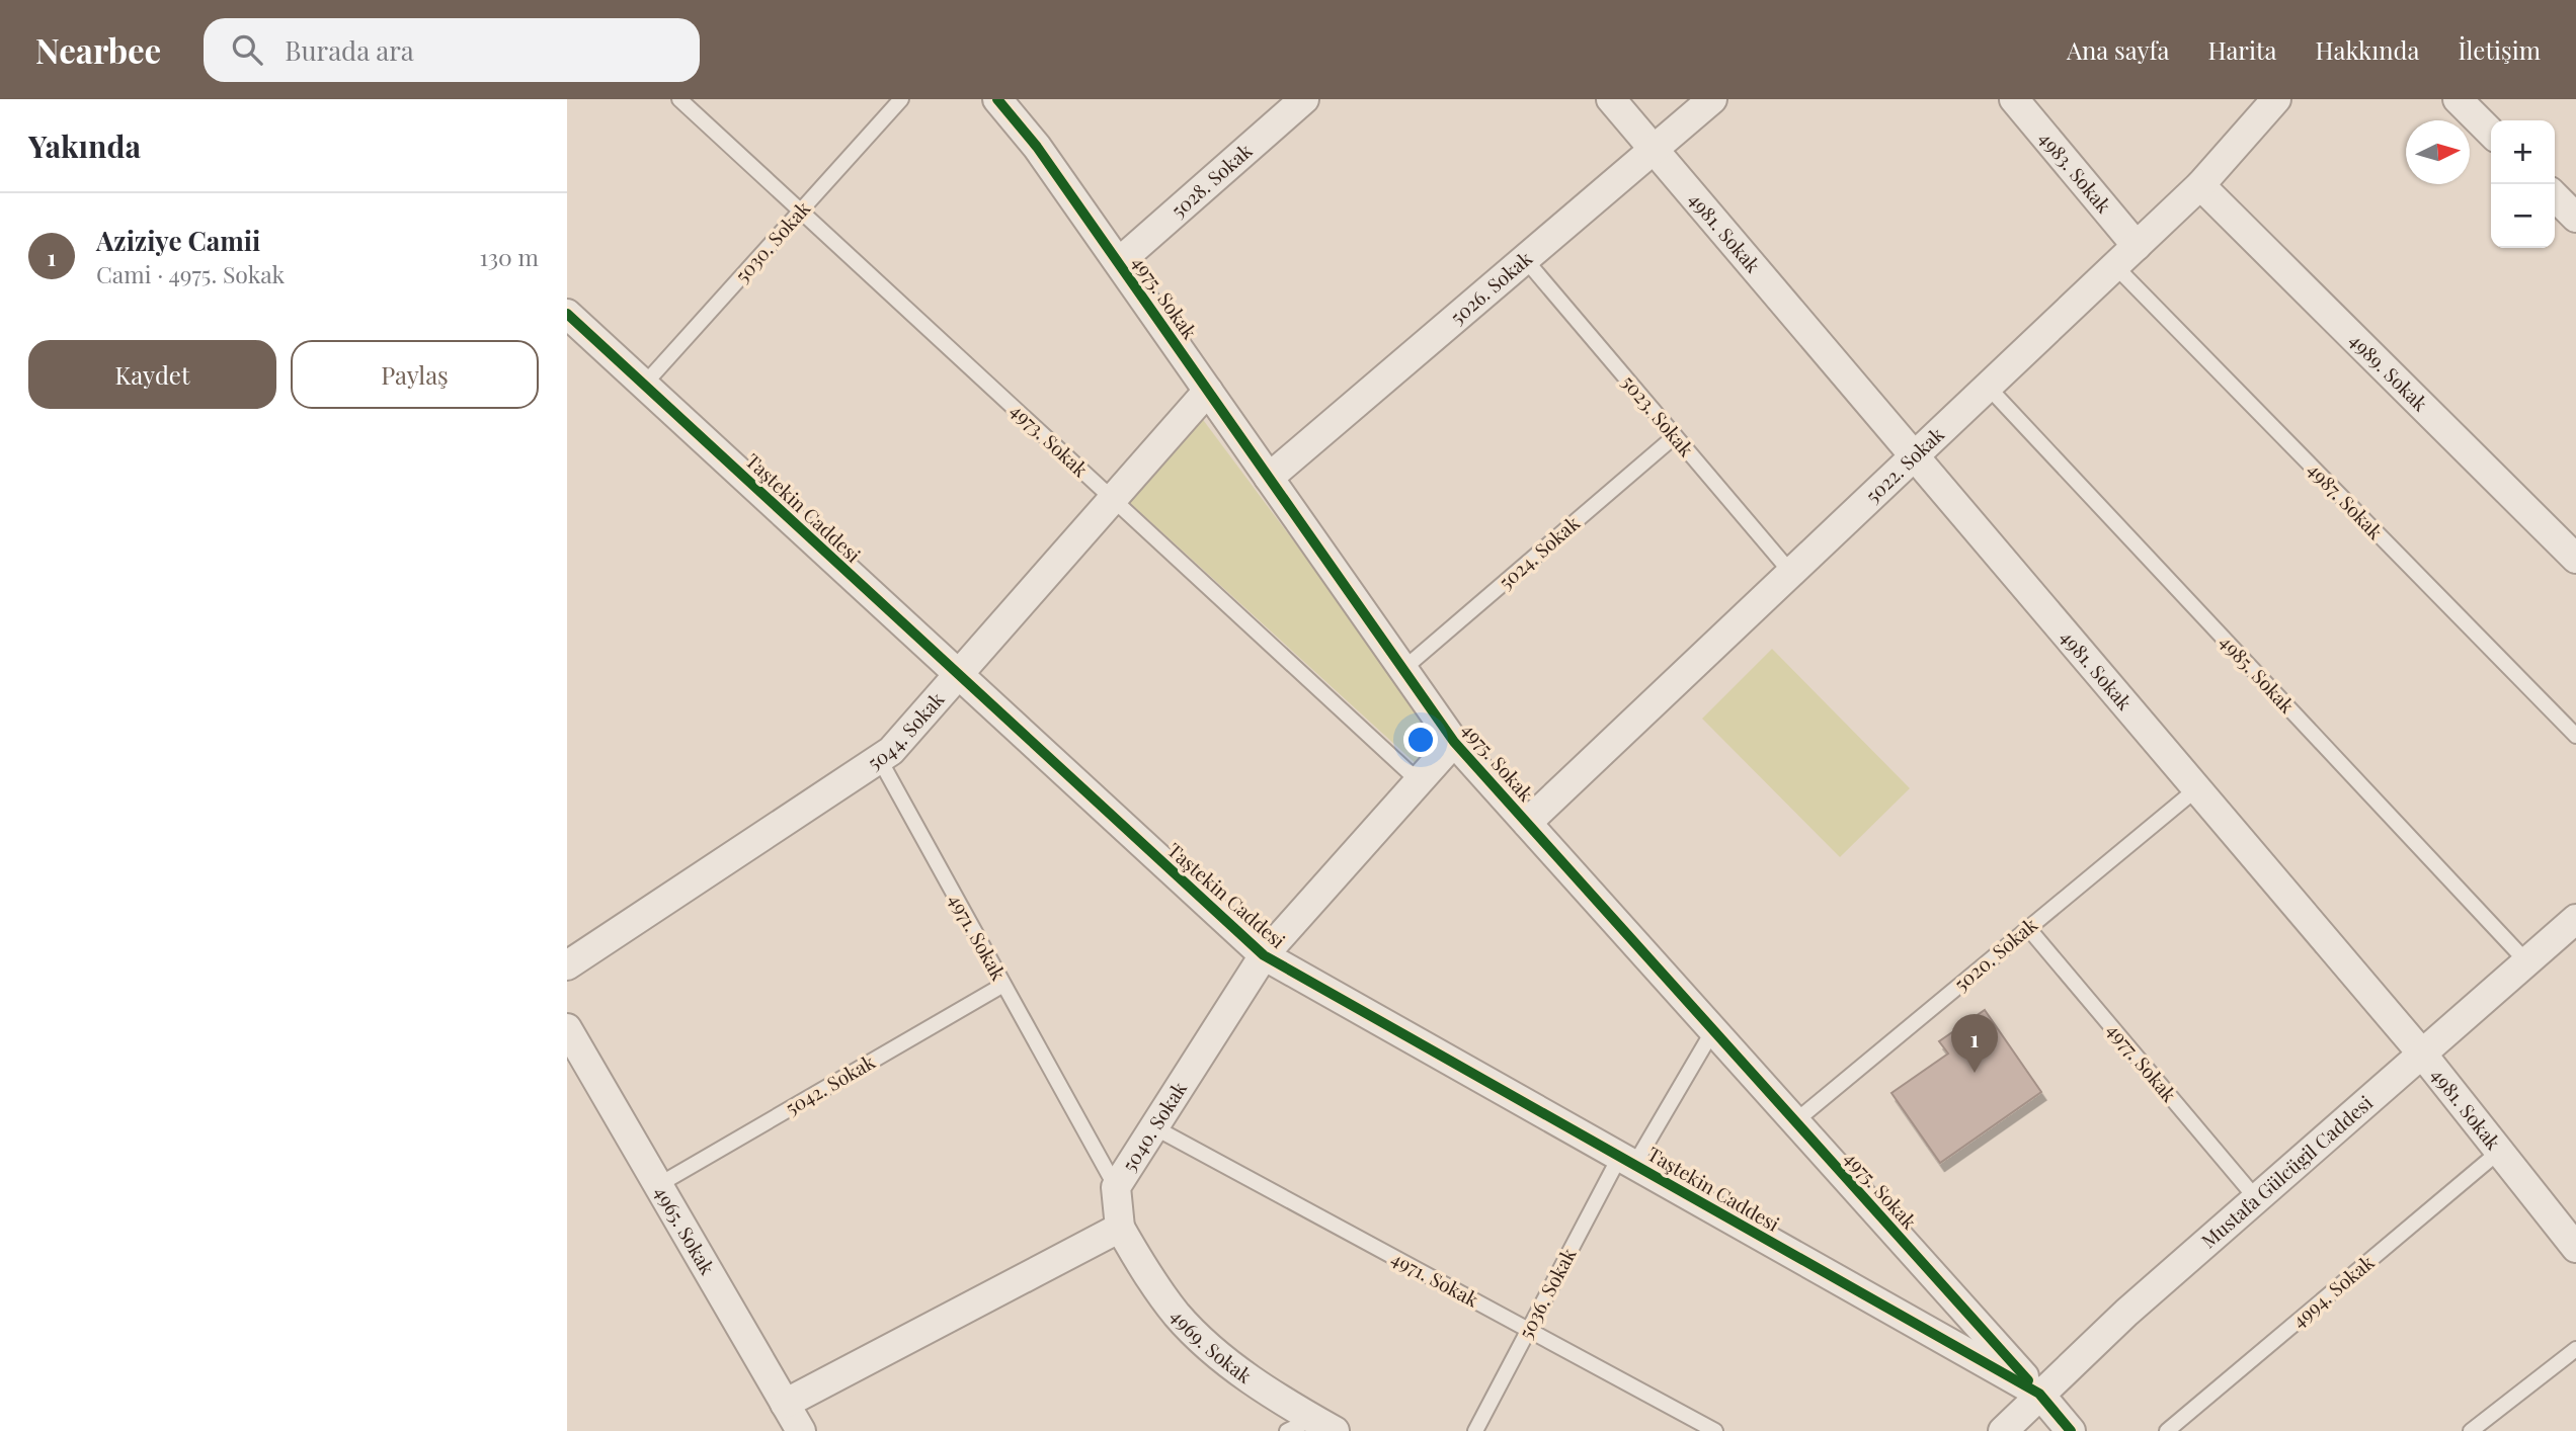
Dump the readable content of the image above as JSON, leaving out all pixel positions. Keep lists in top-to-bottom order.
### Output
{
  "streets": {
    "street": [
      "4983. Sokak",
      "5028. Sokak",
      "4981. Sokak",
      "5026. Sokak",
      "4975. Sokak",
      "4989. Sokak",
      "5022. Sokak",
      "Taştekin Caddesi",
      "5044. Sokak",
      "5040. Sokak",
      "Mustafa Gülcügil Caddesi",
      "4965. Sokak",
      "4969. Sokak"
    ],
    "lane": [
      "5030. Sokak",
      "5023. Sokak",
      "4973. Sokak",
      "4987. Sokak",
      "5024. Sokak",
      "4985. Sokak",
      "4971. Sokak",
      "5020. Sokak",
      "4977. Sokak",
      "5042. Sokak",
      "4994. Sokak",
      "5036. Sokak"
    ]
  },
  "crossings": [
    ["4983. Sokak", "5022. Sokak"],
    ["5028. Sokak", "4975. Sokak"],
    ["4981. Sokak", "5026. Sokak"],
    ["4981. Sokak", "5022. Sokak"],
    ["4981. Sokak", "5020. Sokak"],
    ["4981. Sokak", "Mustafa Gülcügil Caddesi"],
    ["4981. Sokak", "4994. Sokak"],
    ["5030. Sokak", "4973. Sokak"],
    ["5030. Sokak", "Taştekin Caddesi"],
    ["5026. Sokak", "4975. Sokak"],
    ["5026. Sokak", "5023. Sokak"],
    ["4975. Sokak", "5022. Sokak"],
    ["4975. Sokak", "Taştekin Caddesi"],
    ["4975. Sokak", "5024. Sokak"],
    ["4975. Sokak", "5044. Sokak"],
    ["4975. Sokak", "5020. Sokak"],
    ["4975. Sokak", "5040. Sokak"],
    ["4975. Sokak", "Mustafa Gülcügil Caddesi"],
    ["4975. Sokak", "5036. Sokak"],
    ["4989. Sokak", "5022. Sokak"],
    ["5023. Sokak", "5022. Sokak"],
    ["5023. Sokak", "5024. Sokak"],
    ["4973. Sokak", "5044. Sokak"],
    ["4973. Sokak", "5040. Sokak"],
    ["5022. Sokak", "4987. Sokak"],
    ["5022. Sokak", "4985. Sokak"],
    ["Taştekin Caddesi", "5044. Sokak"],
    ["Taştekin Caddesi", "5040. Sokak"],
    ["Taştekin Caddesi", "Mustafa Gülcügil Caddesi"],
    ["Taştekin Caddesi", "5036. Sokak"],
    ["4985. Sokak", "Mustafa Gülcügil Caddesi"],
    ["5044. Sokak", "4971. Sokak"],
    ["4971. Sokak", "5042. Sokak"],
    ["4971. Sokak", "5040. Sokak"],
    ["4971. Sokak", "5036. Sokak"],
    ["5020. Sokak", "4977. Sokak"],
    ["4977. Sokak", "Mustafa Gülcügil Caddesi"],
    ["5042. Sokak", "4965. Sokak"],
    ["5040. Sokak", "4969. Sokak"]
  ],
  "north": "right",
  "page": {
    "header": "Nearbee",
    "search": "Burada ara",
    "nav": [
      "Ana sayfa",
      "Harita",
      "Hakkında",
      "İletişim"
    ],
    "heading": "Yakında",
    "map_buttons": ["+", "−"],
    "list": [
      {
        "mark": "1",
        "name": "Aziziye Camii",
        "note": "Cami · 4975. Sokak",
        "value": "130 m"
      }
    ],
    "buttons": ["Kaydet", "Paylaş"],
    "pins": "1"
  }
}
